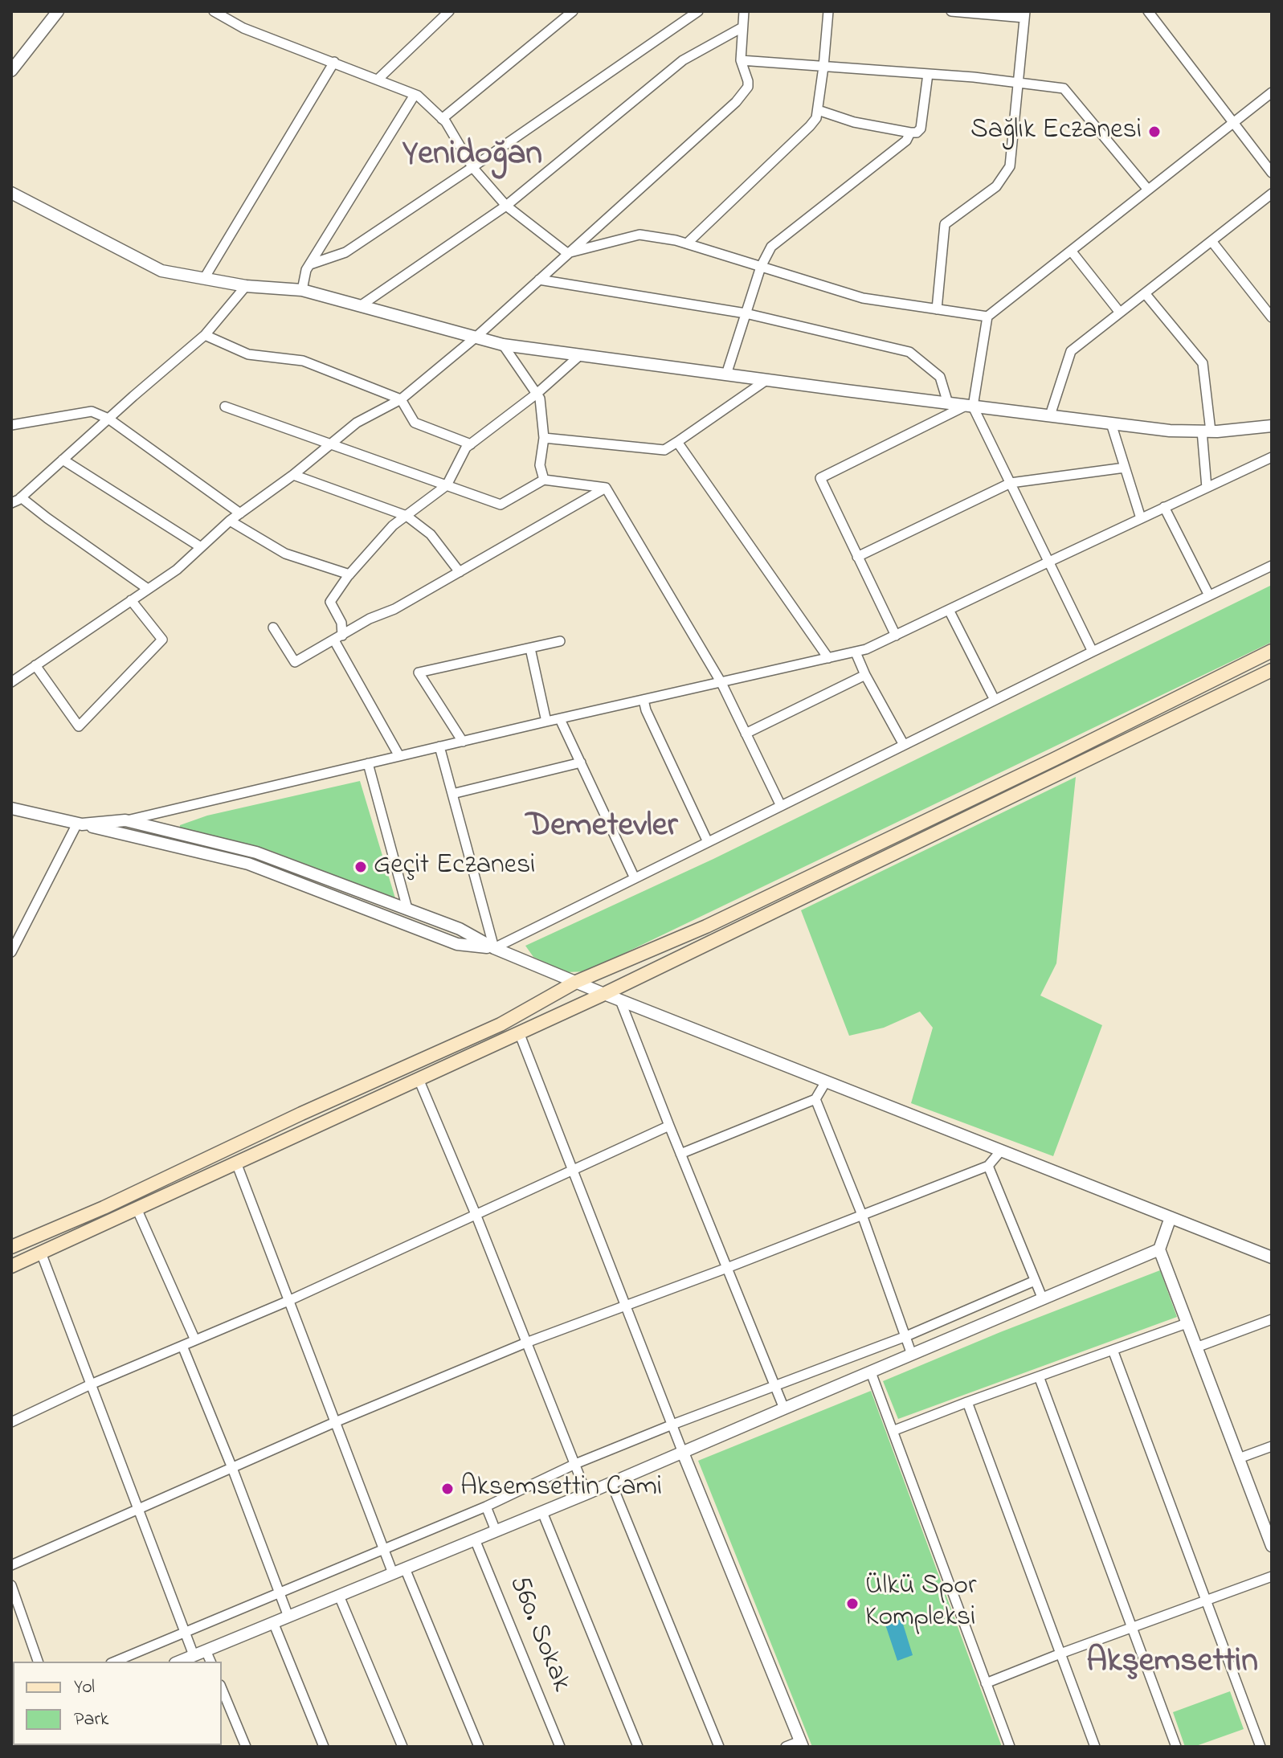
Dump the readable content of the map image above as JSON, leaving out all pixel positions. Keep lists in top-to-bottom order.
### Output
{
  "streets": {
    "street": ["560. Sokak"]
  },
  "districts": ["Yenidoğan", "Demetevler", "Akşemsettin"],
  "places": [
    "Sağlık Eczanesi",
    "Geçit Eczanesi",
    "Aksemsettin Cami",
    "Ülkü Spor Kompleksi"
  ],
  "legend": ["Yol", "Park"]
}
